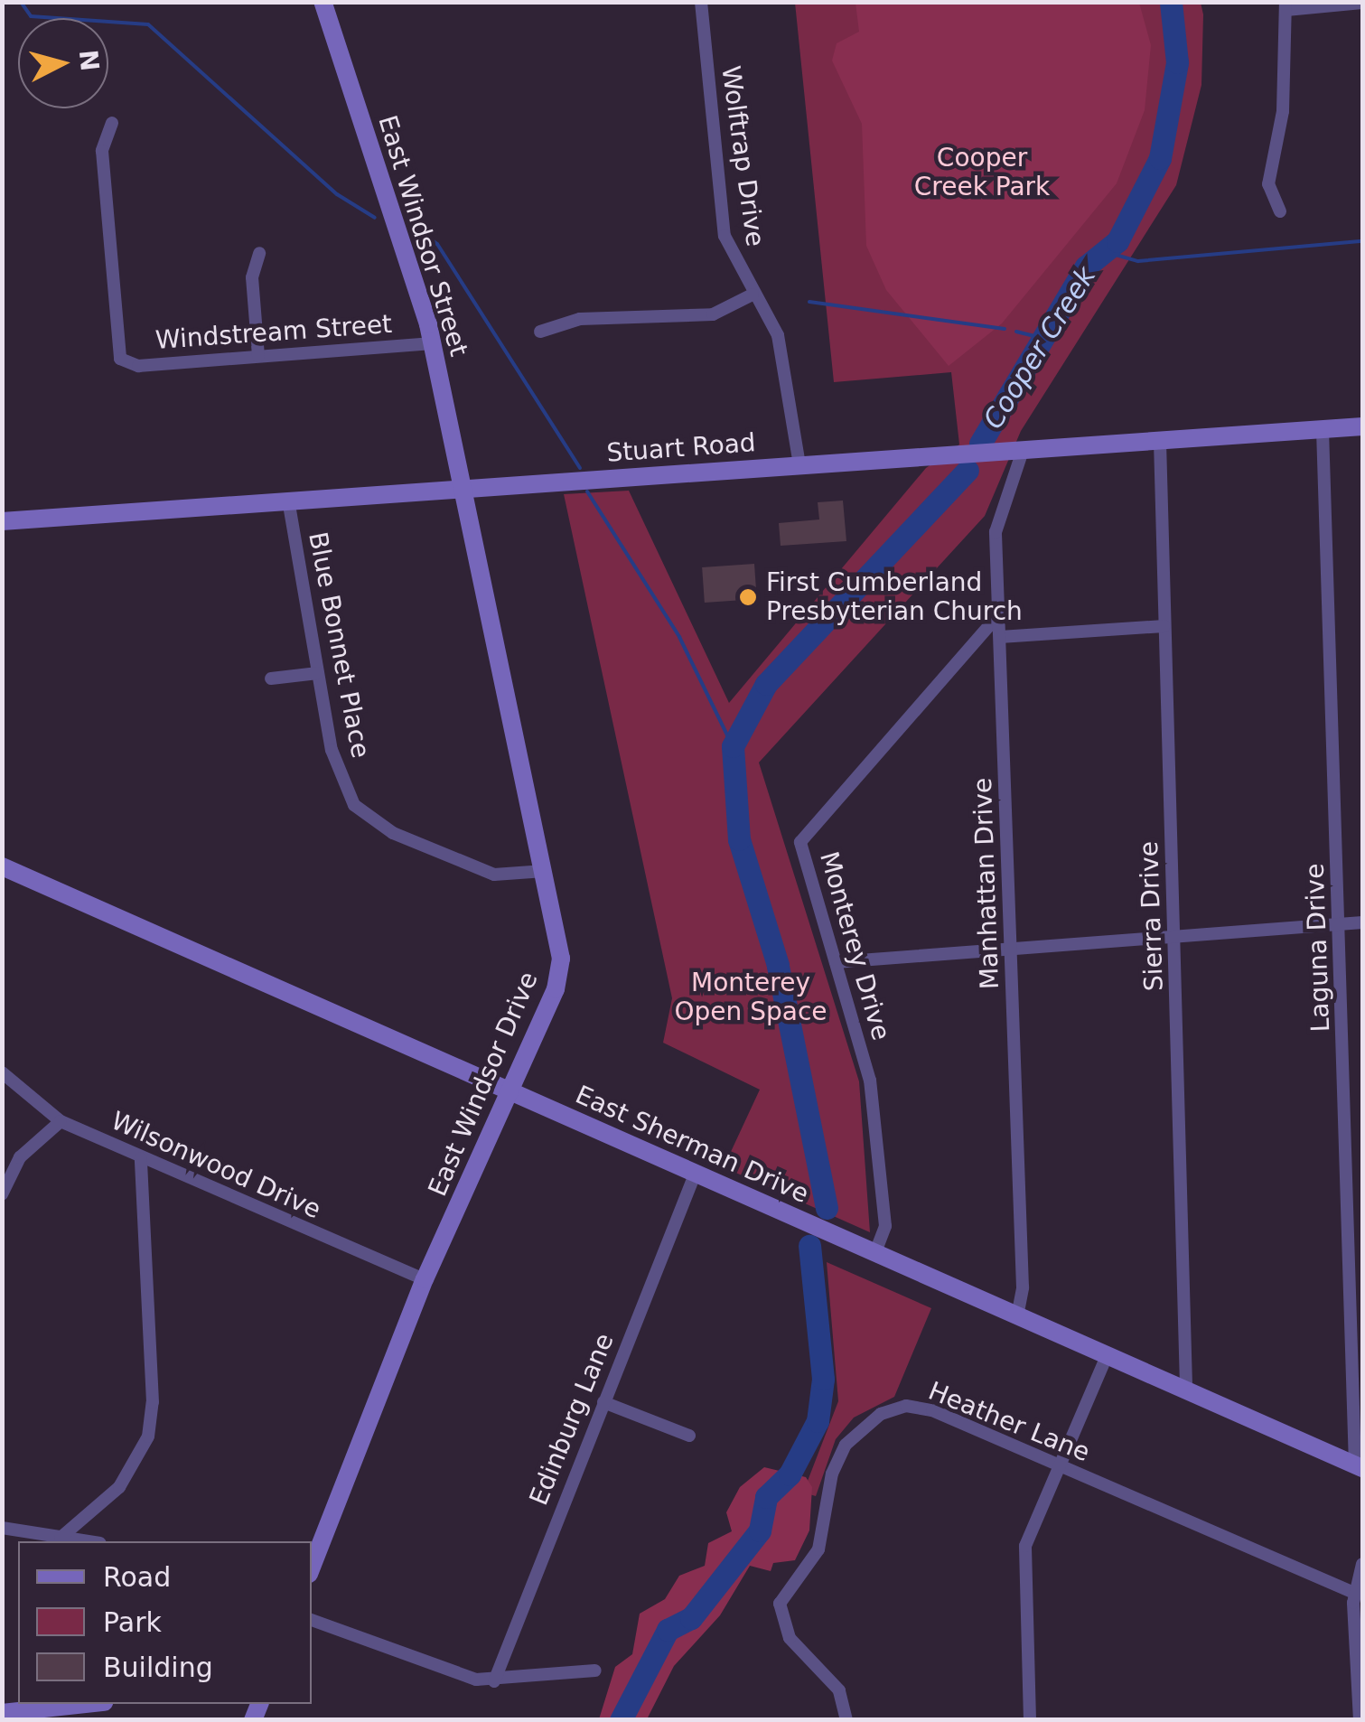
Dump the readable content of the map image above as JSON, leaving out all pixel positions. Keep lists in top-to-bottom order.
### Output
{
  "streets": {
    "street": [
      "Wolftrap Drive",
      "East Windsor Street",
      "Windstream Street",
      "Stuart Road",
      "Blue Bonnet Place",
      "Manhattan Drive",
      "Sierra Drive",
      "Monterey Drive",
      "Laguna Drive",
      "East Windsor Drive",
      "East Sherman Drive",
      "Wilsonwood Drive",
      "Edinburg Lane",
      "Heather Lane"
    ]
  },
  "crossings": [
    ["Wolftrap Drive", "Stuart Road"],
    ["East Windsor Street", "Windstream Street"],
    ["East Windsor Street", "Stuart Road"],
    ["East Windsor Street", "East Windsor Drive"],
    ["Stuart Road", "Blue Bonnet Place"],
    ["Stuart Road", "Manhattan Drive"],
    ["Stuart Road", "Sierra Drive"],
    ["Stuart Road", "Laguna Drive"],
    ["Stuart Road", "East Windsor Drive"],
    ["Blue Bonnet Place", "East Windsor Drive"],
    ["Manhattan Drive", "Monterey Drive"],
    ["Manhattan Drive", "East Sherman Drive"],
    ["Sierra Drive", "East Sherman Drive"],
    ["Monterey Drive", "East Sherman Drive"],
    ["Laguna Drive", "East Sherman Drive"],
    ["East Windsor Drive", "East Sherman Drive"],
    ["East Windsor Drive", "Wilsonwood Drive"],
    ["East Sherman Drive", "Edinburg Lane"]
  ],
  "water": ["Cooper Creek"],
  "parks": ["Cooper Creek Park", "Monterey Open Space"],
  "places": ["First Cumberland Presbyterian Church"],
  "legend": ["Road", "Park", "Building"],
  "north": "right"
}
